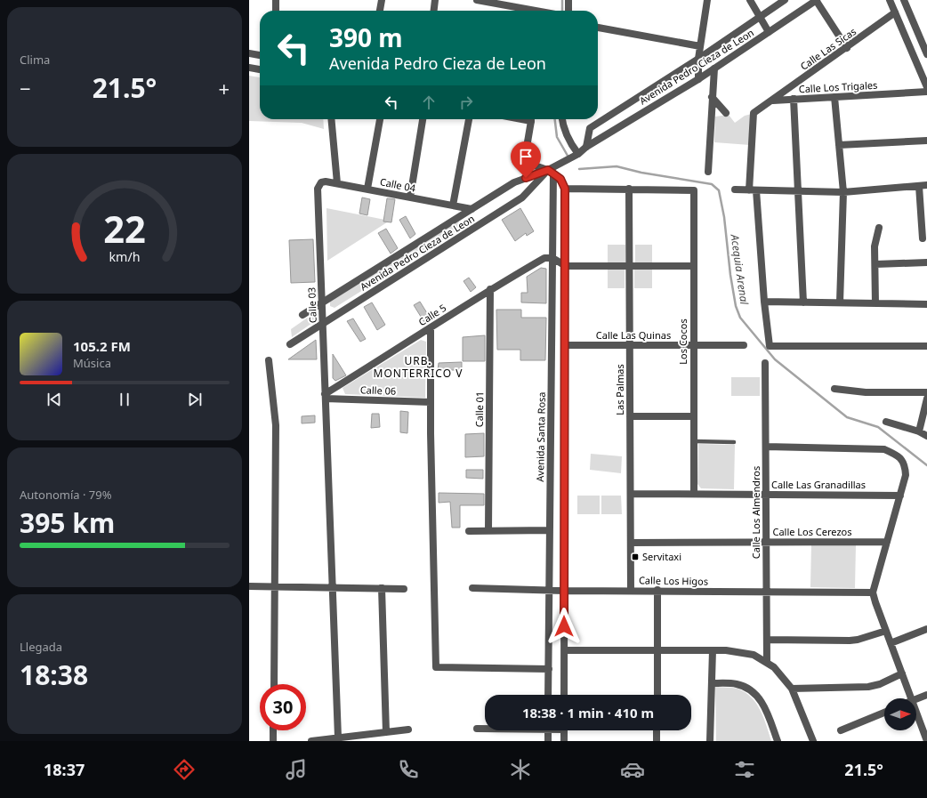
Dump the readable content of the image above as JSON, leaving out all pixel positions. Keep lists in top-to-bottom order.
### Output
{
  "streets": {
    "street": [
      "Calle Las Sicas",
      "Avenida Pedro Cieza de Leon",
      "Calle Los Trigales",
      "Calle 04",
      "Calle 03",
      "Calle 5",
      "Calle Las Quinas",
      "Los Cocos",
      "Las Palmas",
      "Calle 06",
      "Calle 01",
      "Avenida Santa Rosa",
      "Calle Las Granadillas",
      "Calle Los Almendros",
      "Calle Los Cerezos",
      "Calle Los Higos"
    ]
  },
  "crossings": [
    ["Calle Las Sicas", "Calle Los Trigales"],
    ["Avenida Pedro Cieza de Leon", "Calle 04"],
    ["Avenida Pedro Cieza de Leon", "Calle 03"],
    ["Avenida Pedro Cieza de Leon", "Avenida Santa Rosa"],
    ["Calle 04", "Calle 03"],
    ["Calle 03", "Calle 5"],
    ["Calle 03", "Calle 06"],
    ["Calle 5", "Calle 06"],
    ["Calle 5", "Calle 01"],
    ["Calle 5", "Avenida Santa Rosa"],
    ["Calle Las Quinas", "Los Cocos"],
    ["Calle Las Quinas", "Las Palmas"],
    ["Los Cocos", "Las Palmas"],
    ["Los Cocos", "Calle Las Granadillas"],
    ["Las Palmas", "Calle Las Granadillas"],
    ["Las Palmas", "Calle Los Cerezos"],
    ["Las Palmas", "Calle Los Higos"],
    ["Avenida Santa Rosa", "Calle Los Higos"],
    ["Calle Las Granadillas", "Calle Los Almendros"],
    ["Calle Los Almendros", "Calle Los Cerezos"],
    ["Calle Los Almendros", "Calle Los Higos"]
  ],
  "districts": ["URB. MONTERRICO V"],
  "water": ["Acequia Arenal"],
  "places": {
    "transit": ["Servitaxi"]
  },
  "north": "right",
  "page": {
    "tile": [
      "Clima",
      ["Autonomía · 79%", "395 km"],
      ["Llegada", "18:38"]
    ],
    "turn": ["390 m", "Avenida Pedro Cieza de Leon"],
    "heat": ["−", "21.5°", "+"],
    "song": ["105.2 FM", "Música"],
    "limit": "30",
    "trip": "18:38 · 1 min · 410 m",
    "tabs": ["18:37", "21.5°"],
    "gauge": ["22", "km/h"]
  }
}
